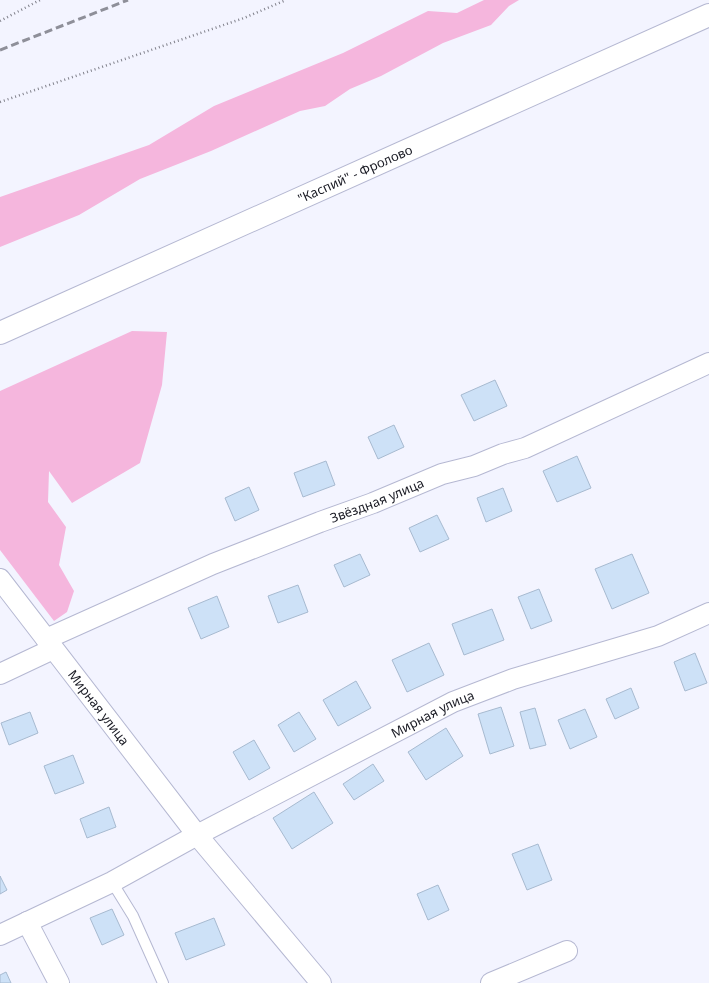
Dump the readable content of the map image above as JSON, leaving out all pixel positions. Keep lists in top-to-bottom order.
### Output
{
  "streets": {
    "main road": ["\"Каспий\" - Фролово"],
    "street": ["Звёздная улица", "Мирная улица"]
  },
  "crossings": [
    ["Звёздная улица", "Мирная улица"]
  ]
}
